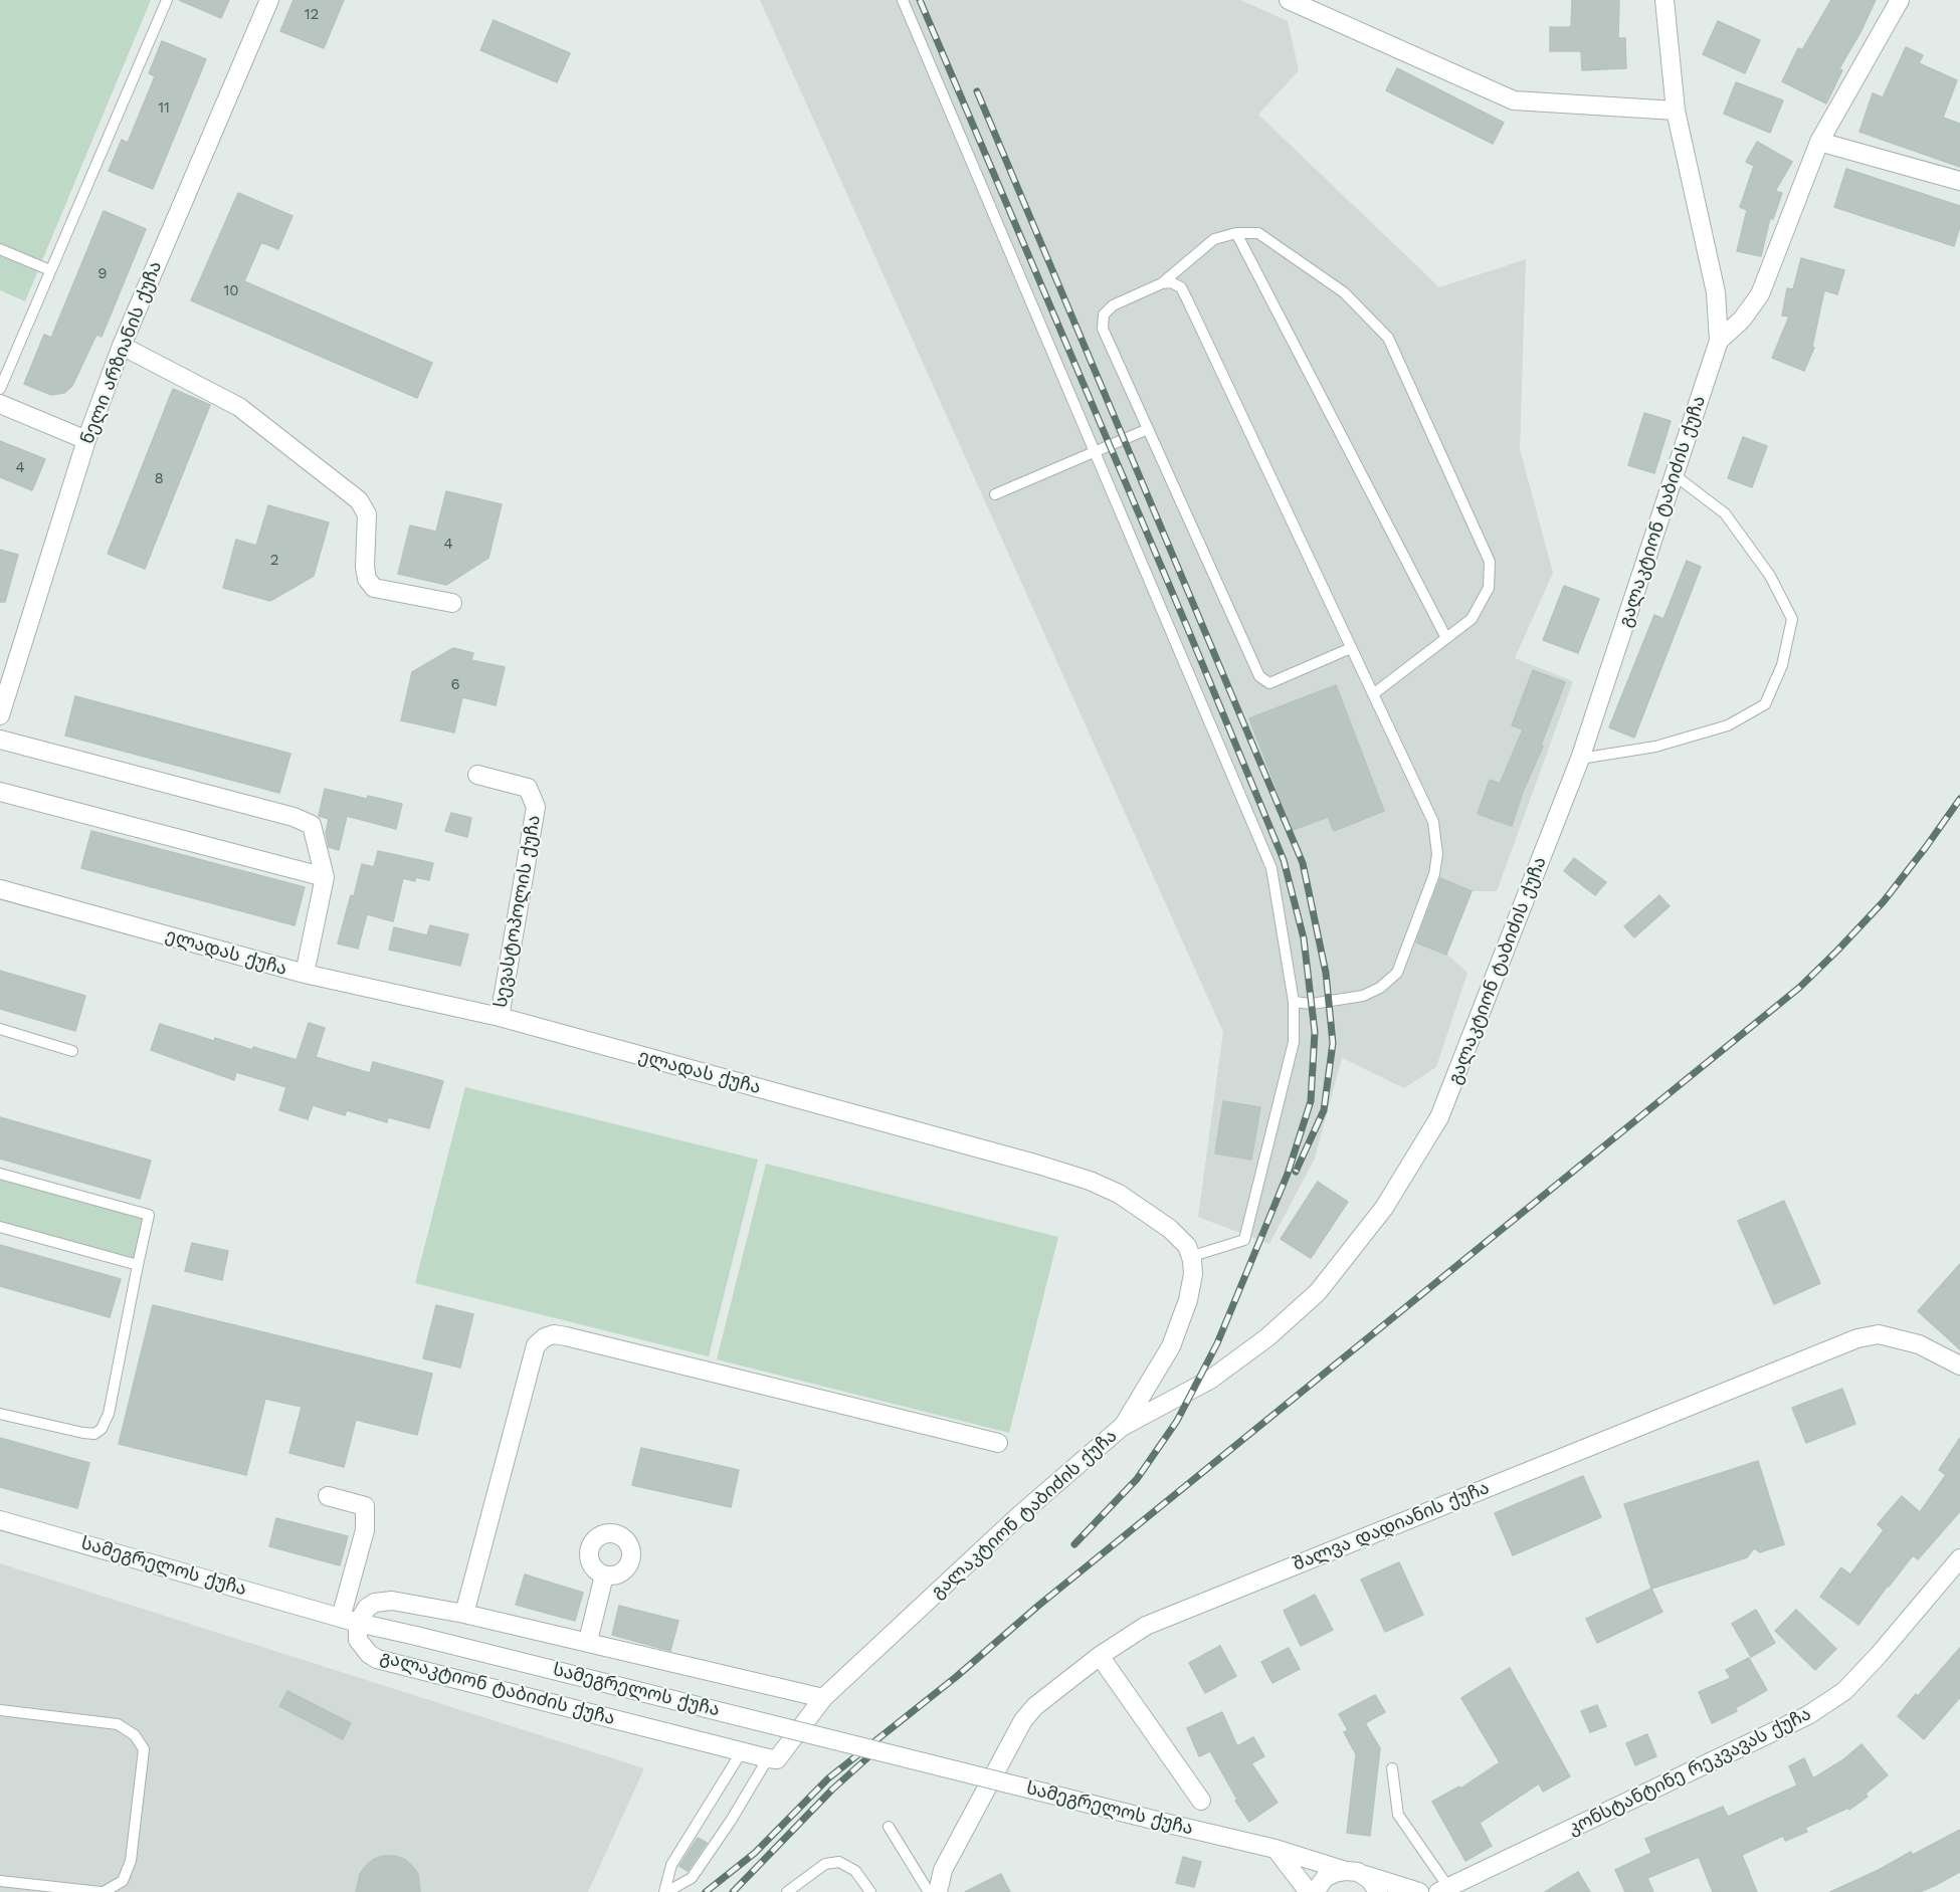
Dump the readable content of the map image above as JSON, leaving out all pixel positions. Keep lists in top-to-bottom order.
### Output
{
  "streets": {
    "street": [
      "ნელი არზიანის ქუჩა",
      "გალაკტიონ ტაბიძის ქუჩა",
      "სევასტოპოლის ქუჩა",
      "ელადას ქუჩა",
      "შალვა დადიანის ქუჩა",
      "სამეგრელოს ქუჩა",
      "კონსტანტინე რეკვავას ქუჩა"
    ]
  },
  "crossings": [
    ["გალაკტიონ ტაბიძის ქუჩა", "სამეგრელოს ქუჩა"],
    ["სევასტოპოლის ქუჩა", "ელადას ქუჩა"]
  ],
  "house_numbers": [
    "12",
    "11",
    "9",
    "10",
    "4",
    "8",
    "4",
    "2",
    "6"
  ]
}
